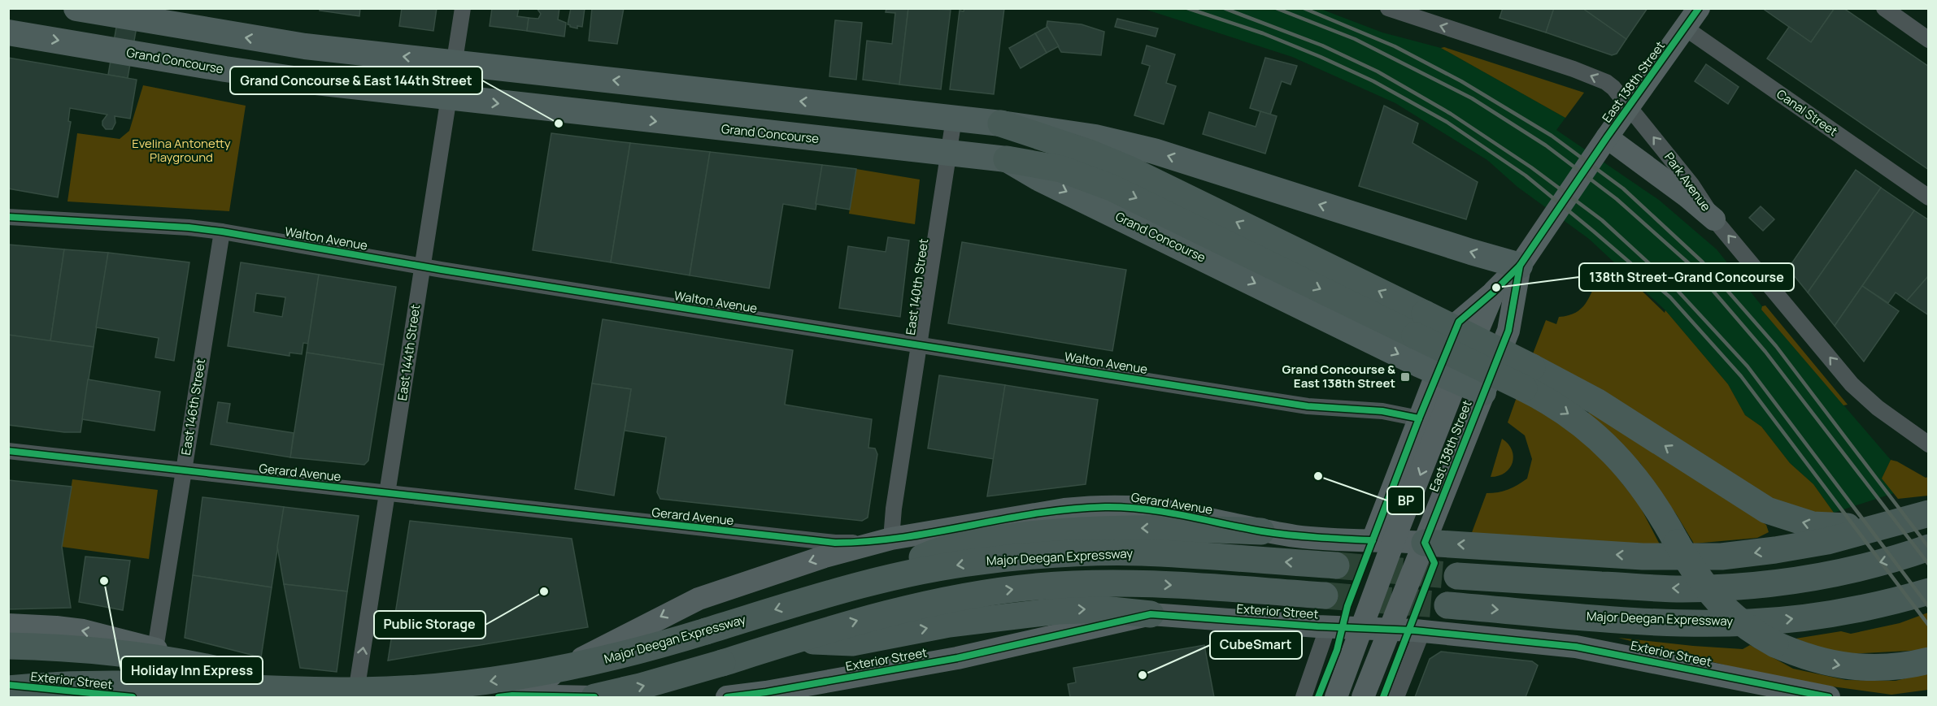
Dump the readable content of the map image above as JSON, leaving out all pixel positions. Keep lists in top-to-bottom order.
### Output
{
  "streets": {
    "highway": ["Major Deegan Expressway"],
    "main road": [
      "Grand Concourse",
      "East 138th Street",
      "Gerard Avenue",
      "Exterior Street"
    ],
    "street": [
      "Canal Street",
      "Park Avenue",
      "Walton Avenue",
      "East 140th Street",
      "East 144th Street",
      "East 146th Street"
    ]
  },
  "crossings": [
    ["Grand Concourse", "East 138th Street"],
    ["Grand Concourse", "East 140th Street"],
    ["Grand Concourse", "East 144th Street"],
    ["East 138th Street", "Canal Street"],
    ["East 138th Street", "Park Avenue"],
    ["East 138th Street", "Walton Avenue"],
    ["East 138th Street", "Gerard Avenue"],
    ["East 138th Street", "Exterior Street"],
    ["Walton Avenue", "East 140th Street"],
    ["Walton Avenue", "East 144th Street"],
    ["Walton Avenue", "East 146th Street"],
    ["East 140th Street", "Gerard Avenue"],
    ["East 144th Street", "Gerard Avenue"],
    ["East 146th Street", "Gerard Avenue"]
  ],
  "one_way": ["Park Avenue"],
  "parks": ["Evelina Antonetty Playground"],
  "places": {
    "other": [
      "Grand Concourse & East 144th Street",
      "138th Street–Grand Concourse",
      "BP",
      "Holiday Inn Express",
      "Public Storage",
      "CubeSmart"
    ],
    "transit": ["Grand Concourse & East 138th Street"]
  }
}
